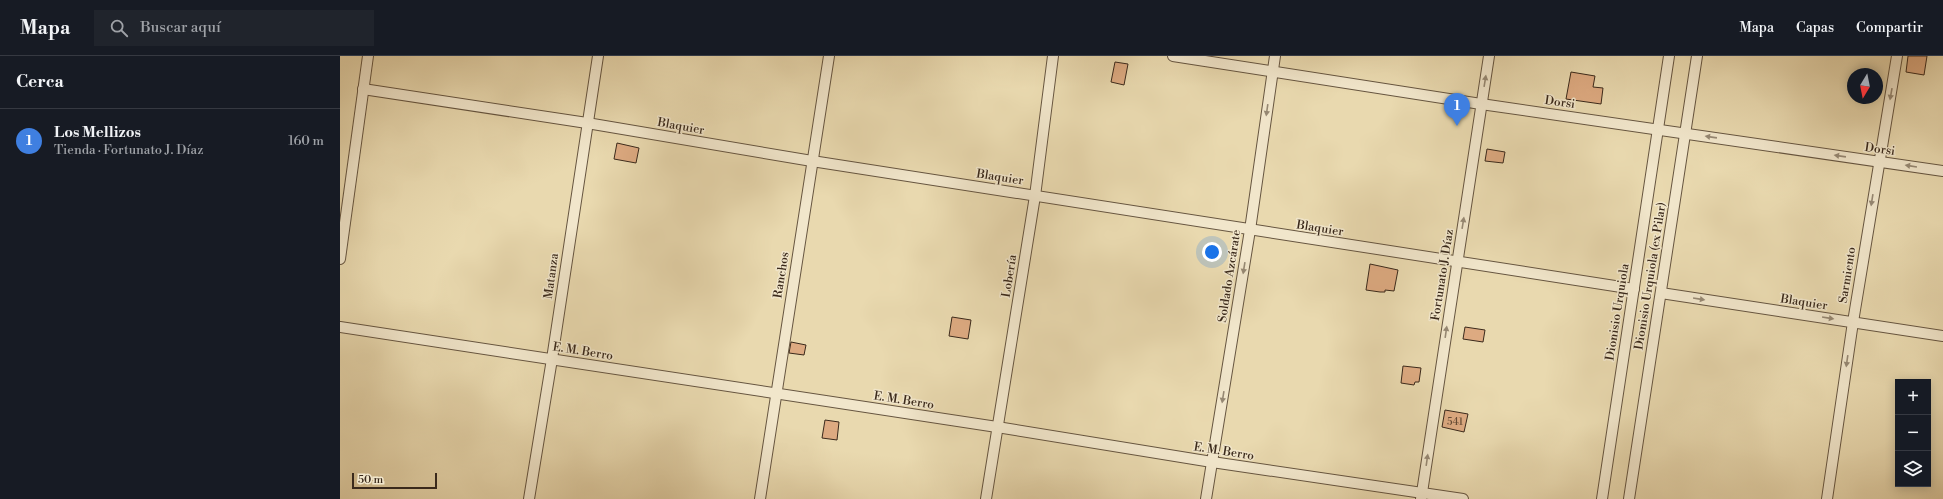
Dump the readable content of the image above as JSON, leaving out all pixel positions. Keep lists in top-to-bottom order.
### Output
{
  "streets": {
    "street": [
      "Dorsi",
      "Blaquier",
      "Ranchos",
      "Fortunato J. Díaz",
      "Sarmiento",
      "Matanza",
      "Lobería",
      "Soldado Azcárate",
      "Dionisio Urquiola (ex Pilar)",
      "Dionisio Urquiola",
      "E. M. Berro"
    ]
  },
  "crossings": [
    ["Dorsi", "Fortunato J. Díaz"],
    ["Dorsi", "Sarmiento"],
    ["Dorsi", "Soldado Azcárate"],
    ["Dorsi", "Dionisio Urquiola (ex Pilar)"],
    ["Dorsi", "Dionisio Urquiola"],
    ["Blaquier", "Ranchos"],
    ["Blaquier", "Fortunato J. Díaz"],
    ["Blaquier", "Sarmiento"],
    ["Blaquier", "Matanza"],
    ["Blaquier", "Lobería"],
    ["Blaquier", "Soldado Azcárate"],
    ["Blaquier", "Dionisio Urquiola (ex Pilar)"],
    ["Blaquier", "Dionisio Urquiola"],
    ["Ranchos", "E. M. Berro"],
    ["Fortunato J. Díaz", "E. M. Berro"],
    ["Matanza", "E. M. Berro"],
    ["Lobería", "E. M. Berro"],
    ["Soldado Azcárate", "E. M. Berro"]
  ],
  "one_way": ["Fortunato J. Díaz", "Sarmiento", "Soldado Azcárate"],
  "house_numbers": ["541"],
  "scale_bar": "50 m",
  "north": "bottom",
  "page": {
    "header": "Mapa",
    "search": "Buscar aquí",
    "nav": ["Mapa", "Capas", "Compartir"],
    "heading": "Cerca",
    "pins": "1",
    "list": [
      {
        "mark": "1",
        "name": "Los Mellizos",
        "note": "Tienda · Fortunato J. Díaz",
        "value": "160 m"
      }
    ],
    "map_buttons": ["+", "−"],
    "scale": "50 m"
  }
}
